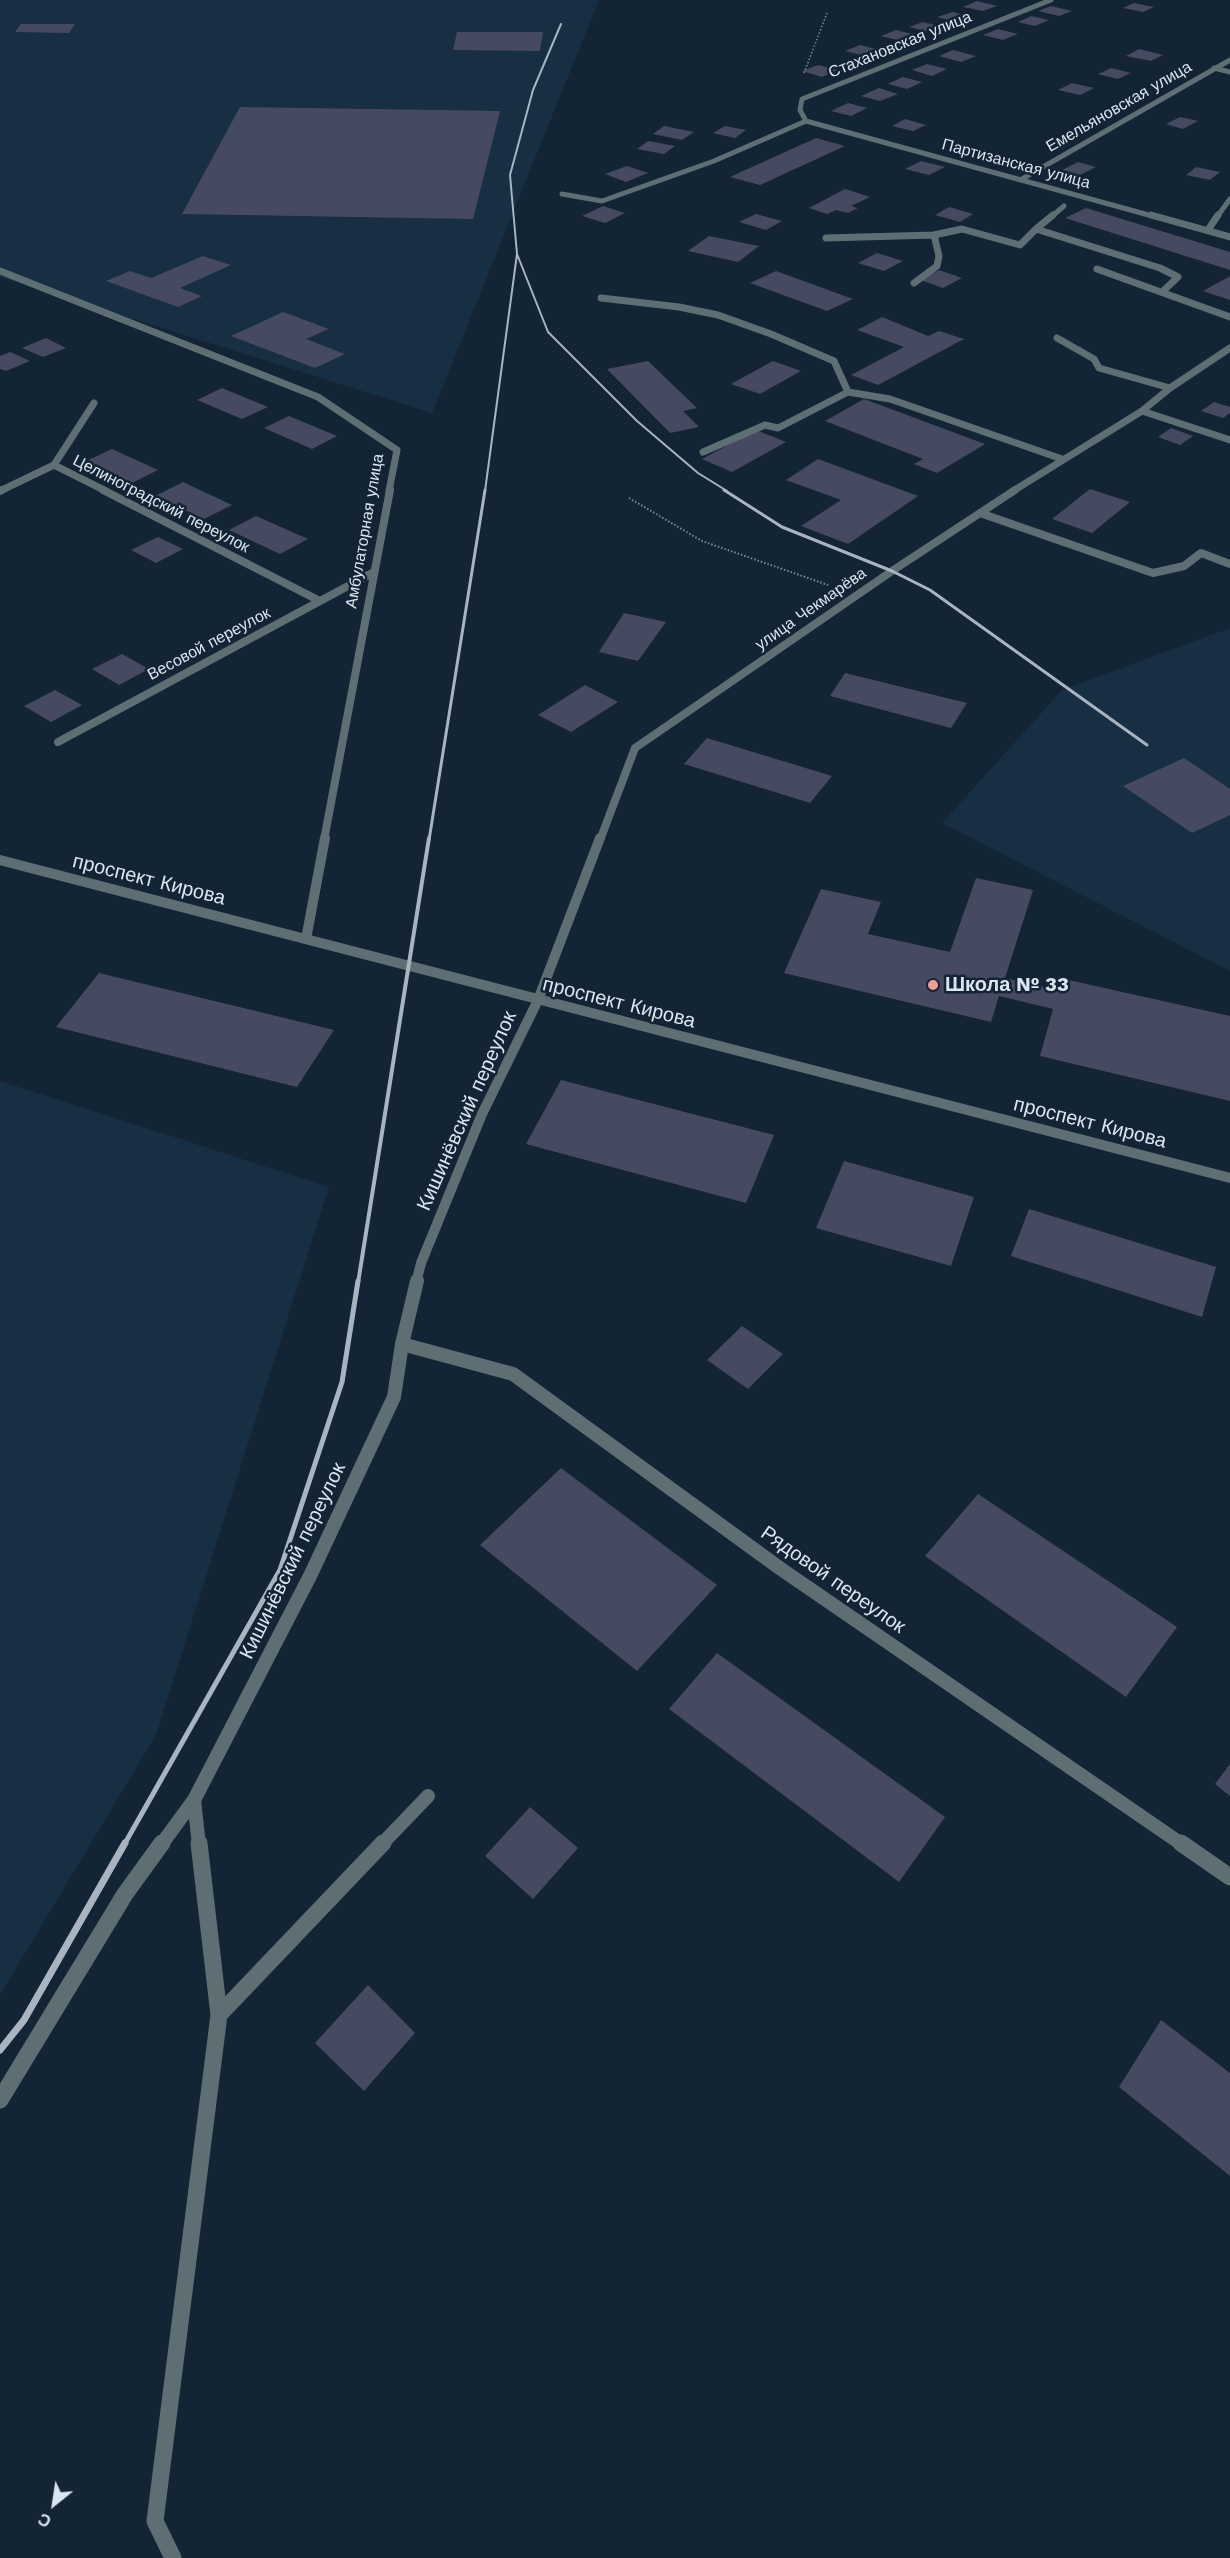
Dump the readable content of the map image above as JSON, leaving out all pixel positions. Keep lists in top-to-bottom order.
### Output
{
  "streets": {
    "street": [
      "Стахановская улица",
      "Емельяновская улица",
      "Партизанская улица",
      "Целиноградский переулок",
      "Амбулаторная улица",
      "улица Чекмарёва",
      "Весовой переулок",
      "проспект Кирова",
      "Кишинёвский переулок",
      "Рядовой переулок"
    ]
  },
  "crossings": [
    ["Емельяновская улица", "Партизанская улица"],
    ["Целиноградский переулок", "Весовой переулок"],
    ["Амбулаторная улица", "Весовой переулок"],
    ["Амбулаторная улица", "проспект Кирова"],
    ["улица Чекмарёва", "проспект Кирова"],
    ["улица Чекмарёва", "Кишинёвский переулок"],
    ["проспект Кирова", "Кишинёвский переулок"],
    ["Кишинёвский переулок", "Рядовой переулок"]
  ],
  "places": ["Школа № 33"],
  "north": "bottom left"
}
